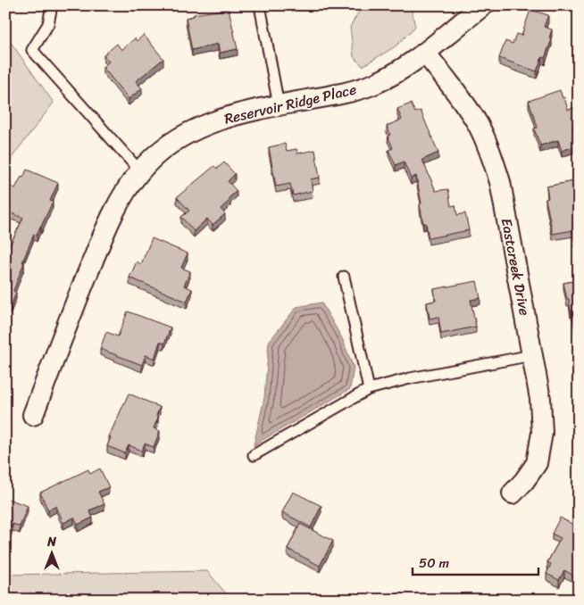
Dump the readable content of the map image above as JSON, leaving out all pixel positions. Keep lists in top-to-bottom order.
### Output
{
  "streets": {
    "street": ["Reservoir Ridge Place", "Eastcreek Drive"]
  },
  "crossings": [
    ["Reservoir Ridge Place", "Eastcreek Drive"]
  ],
  "scale_bar": "50 m",
  "north": "top"
}
